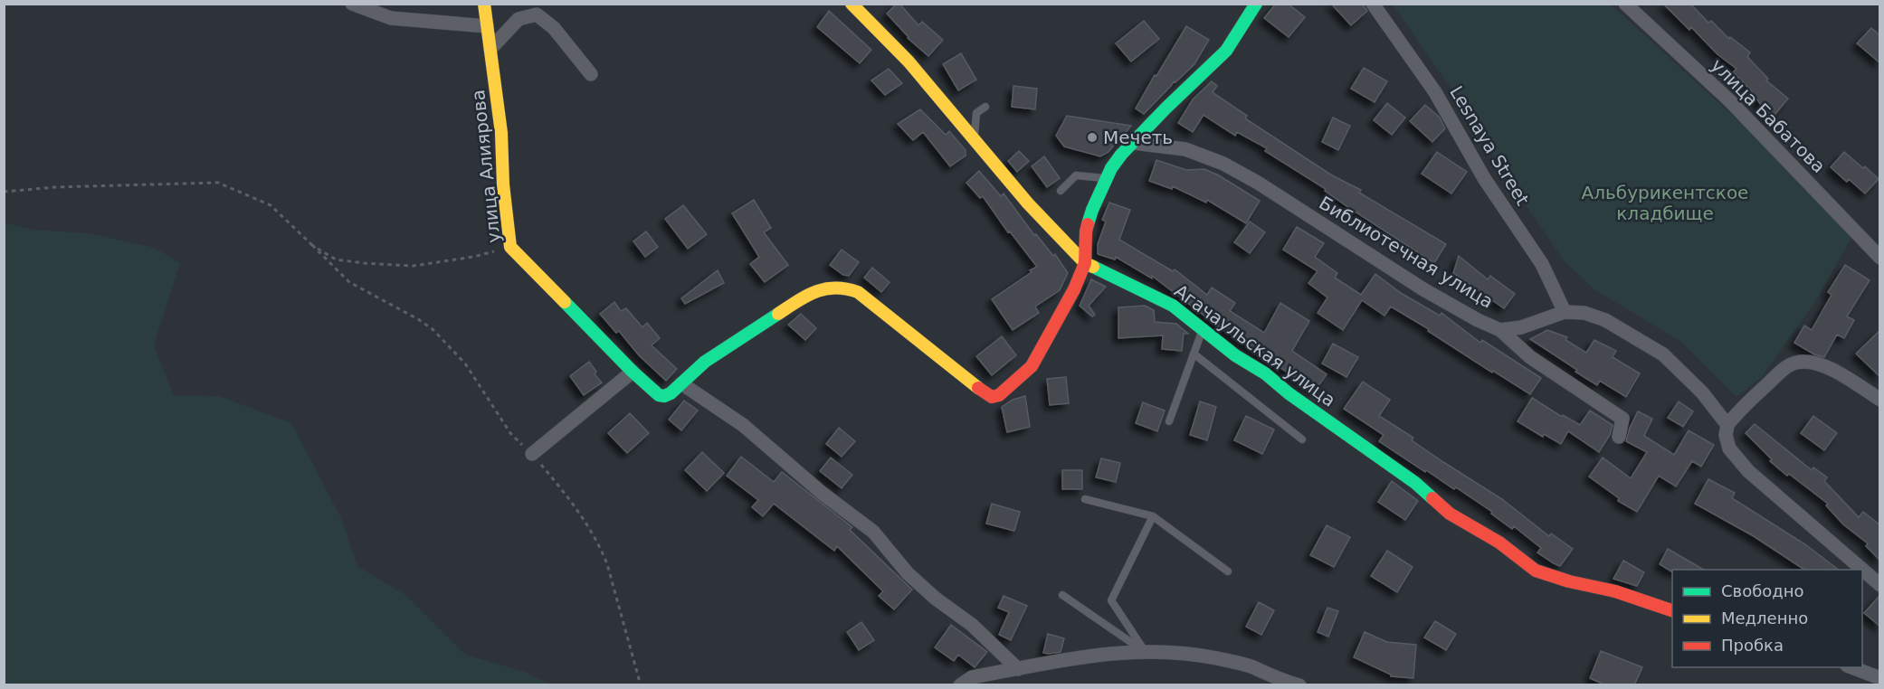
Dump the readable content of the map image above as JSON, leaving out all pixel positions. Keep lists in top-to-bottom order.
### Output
{
  "streets": {
    "street": [
      "улица Бабатова",
      "Lesnaya Street",
      "улица Алиярова",
      "Библиотечная улица",
      "Агачаульская улица"
    ]
  },
  "crossings": [
    ["Lesnaya Street", "Библиотечная улица"]
  ],
  "parks": ["Альбурикентское кладбище"],
  "places": ["Мечеть"],
  "legend": ["Свободно", "Медленно", "Пробка"]
}
